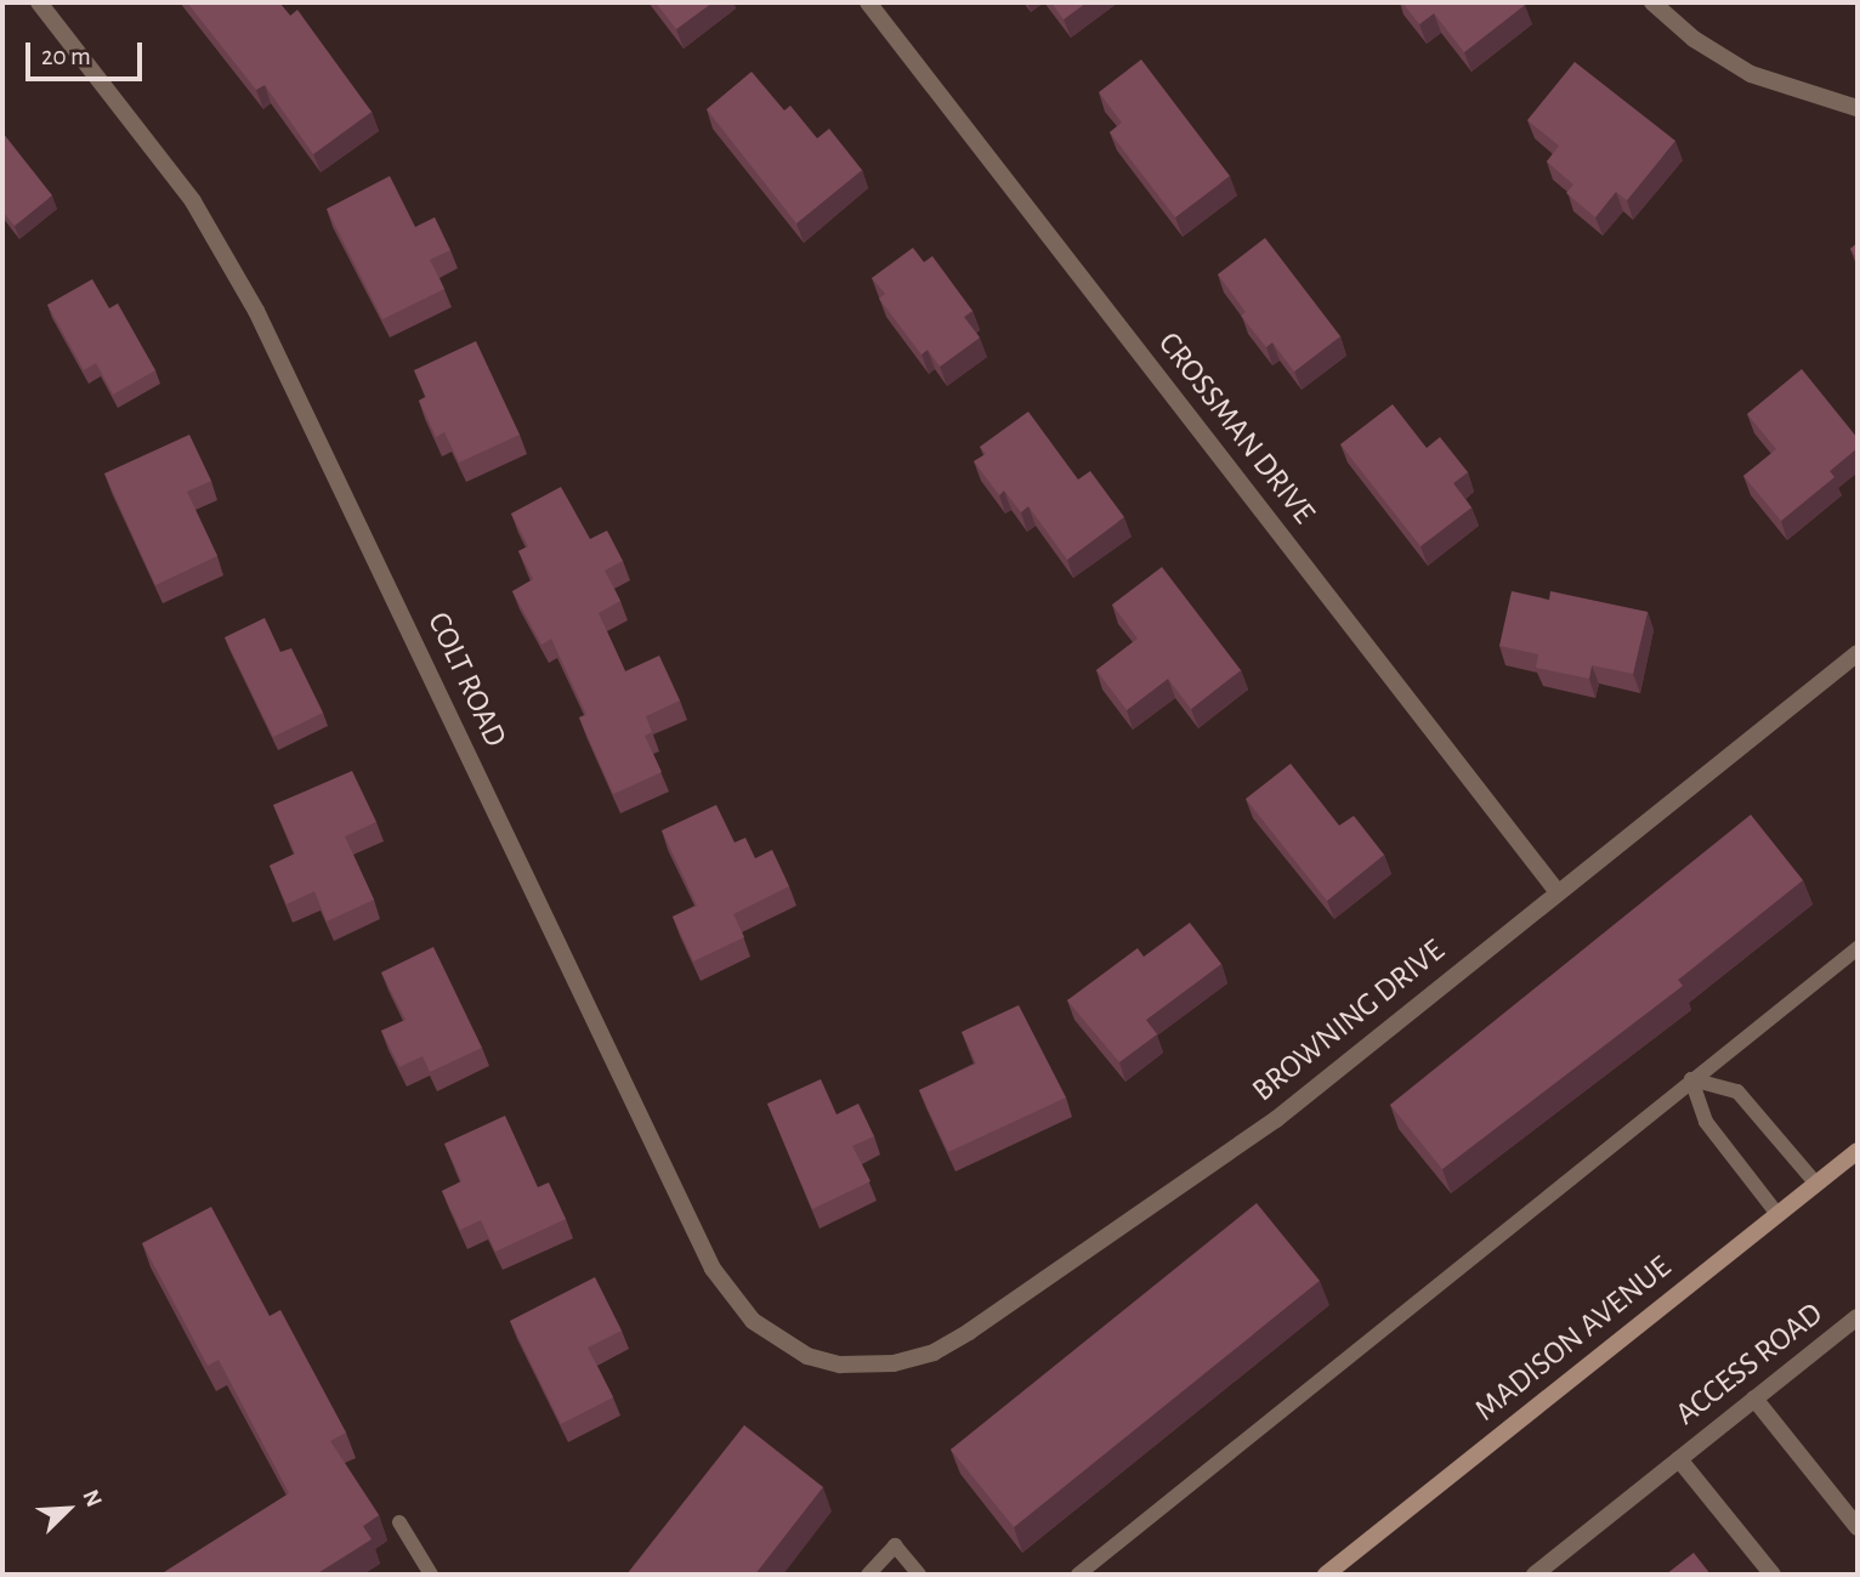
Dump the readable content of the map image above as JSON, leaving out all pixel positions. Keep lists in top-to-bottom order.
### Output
{
  "streets": {
    "main road": ["MADISON AVENUE"],
    "street": [
      "CROSSMAN DRIVE",
      "COLT ROAD",
      "BROWNING DRIVE",
      "ACCESS ROAD"
    ]
  },
  "crossings": [
    ["CROSSMAN DRIVE", "BROWNING DRIVE"],
    ["COLT ROAD", "BROWNING DRIVE"]
  ],
  "scale_bar": "20 m",
  "north": "top right"
}
